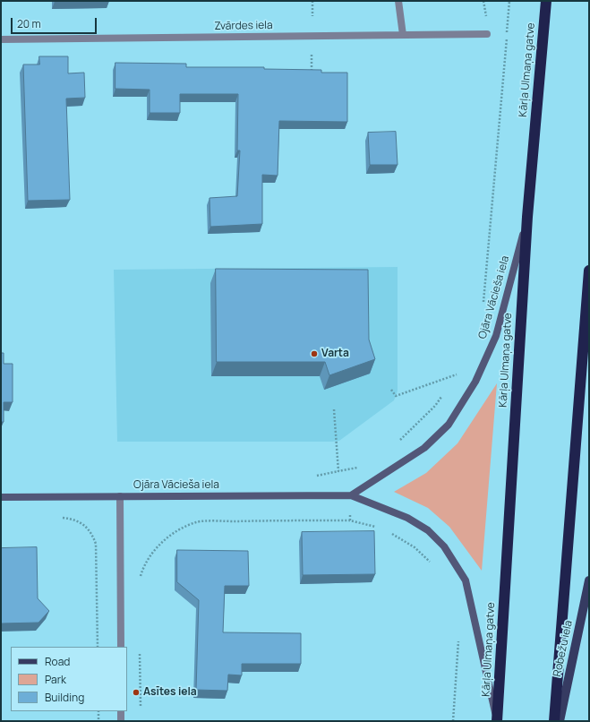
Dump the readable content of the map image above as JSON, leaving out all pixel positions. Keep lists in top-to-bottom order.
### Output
{
  "streets": {
    "highway": ["Kārļa Ulmaņa gatve"],
    "main road": ["Ojāra Vācieša iela", "Robežu iela"],
    "street": ["Zvārdes iela"]
  },
  "crossings": [
    ["Kārļa Ulmaņa gatve", "Ojāra Vācieša iela"]
  ],
  "places": ["Varta", "Asītes iela"],
  "legend": ["Road", "Park", "Building"],
  "scale_bar": "20 m"
}
